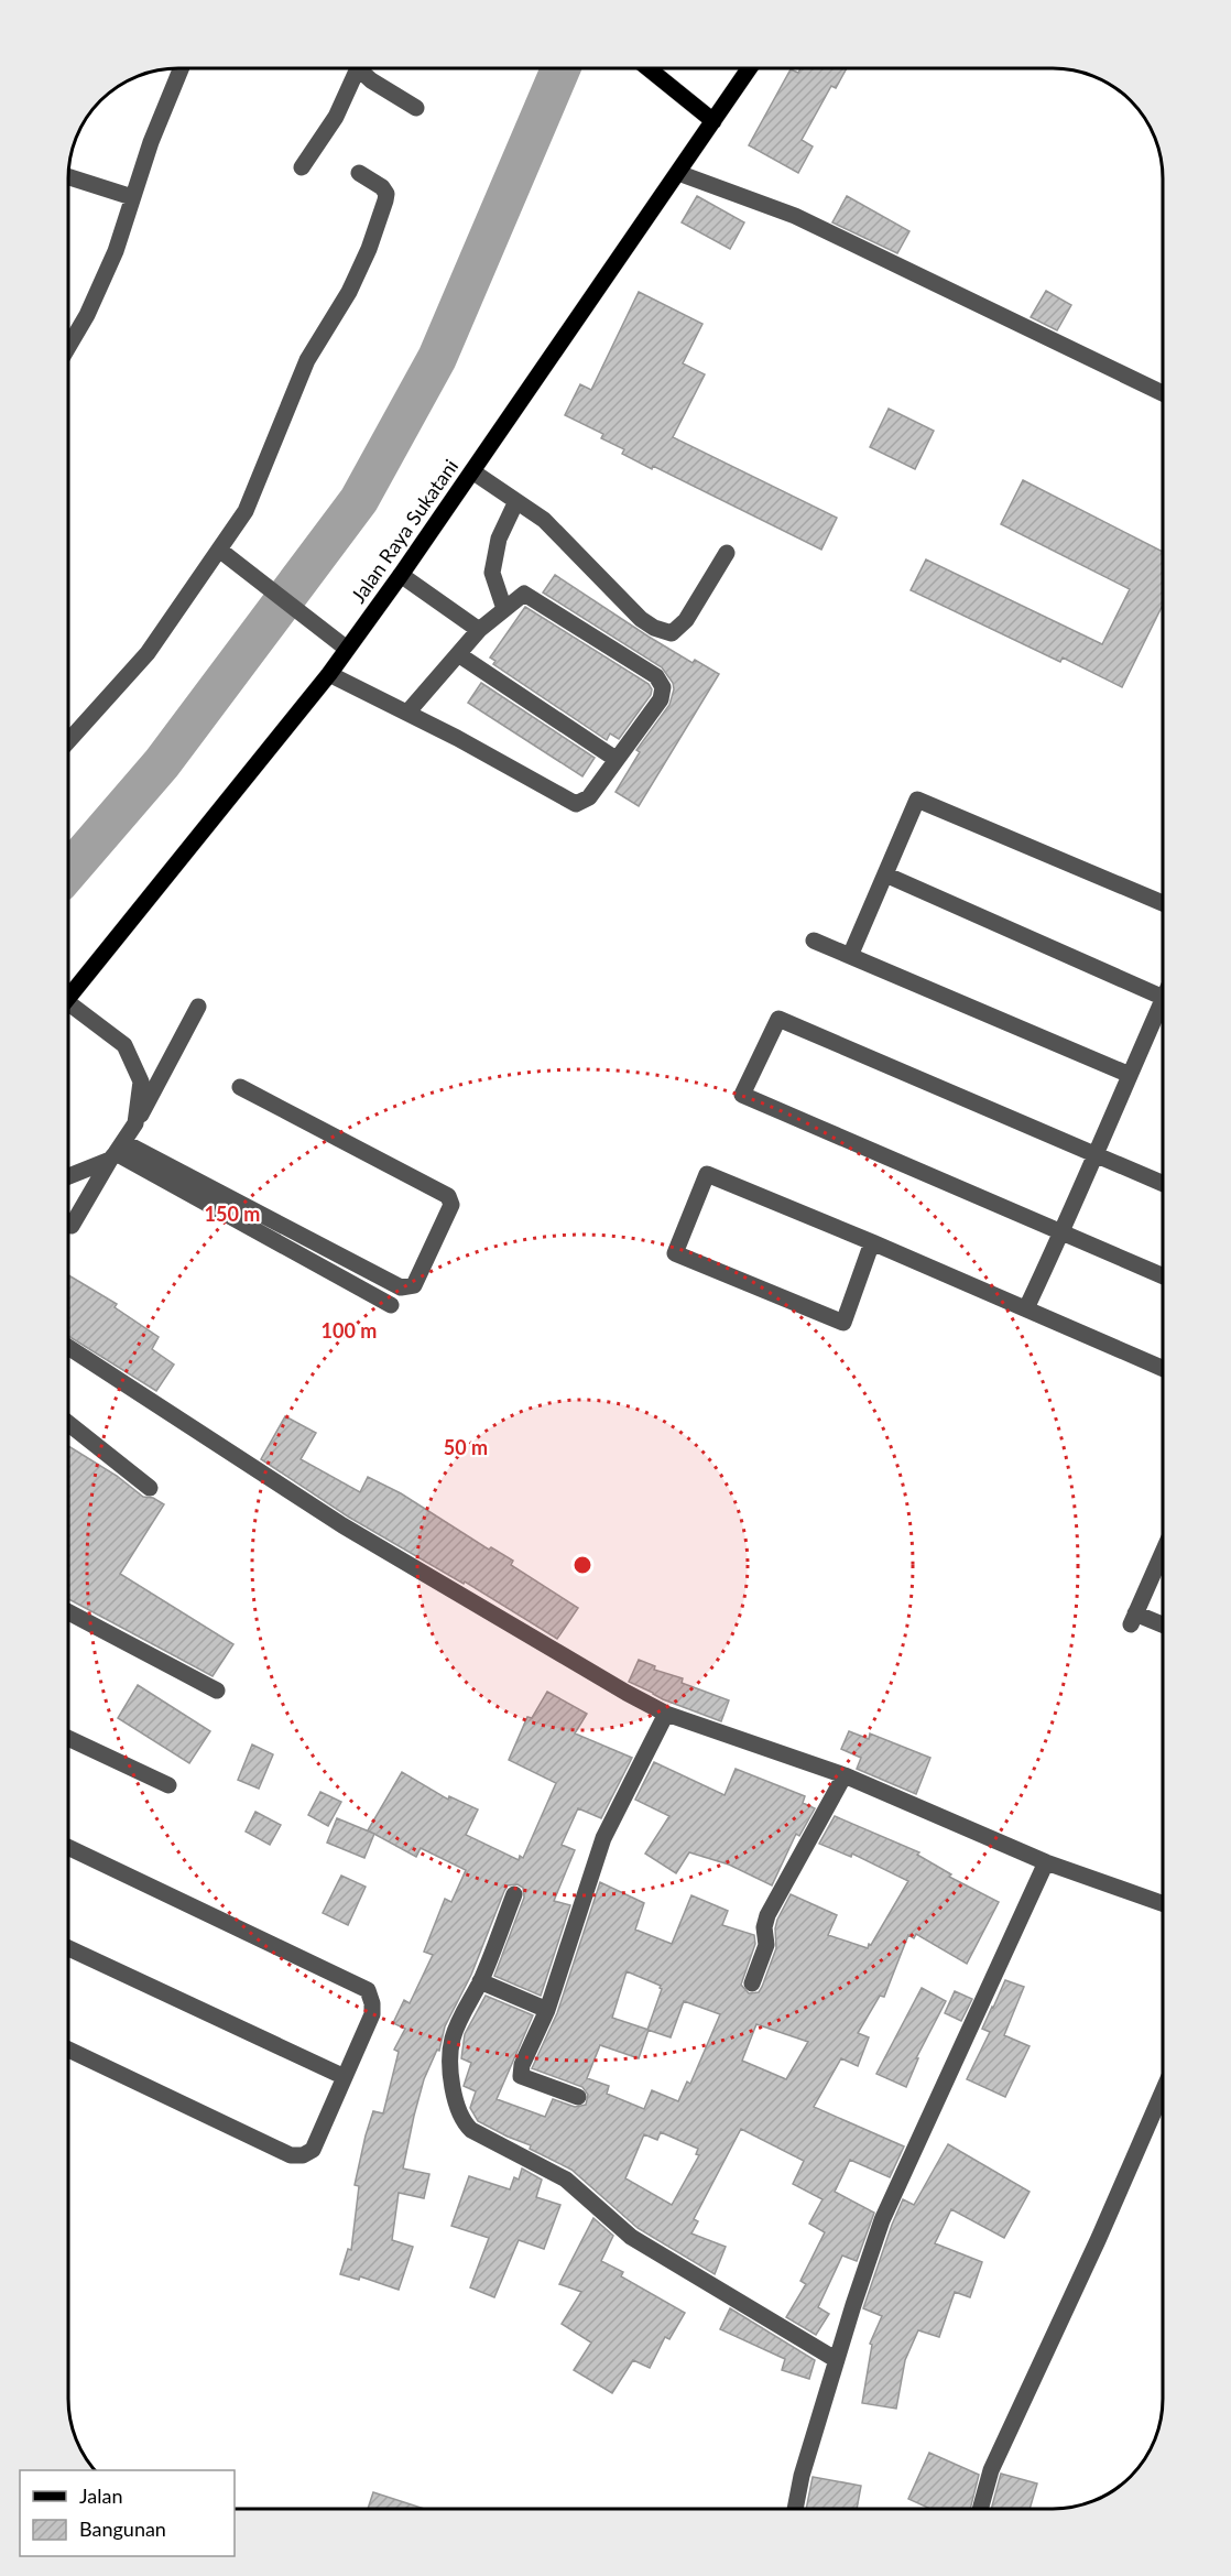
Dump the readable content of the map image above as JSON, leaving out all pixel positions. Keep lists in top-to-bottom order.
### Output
{
  "streets": {
    "main road": ["Jalan Raya Sukatani"]
  },
  "legend": ["Jalan", "Bangunan"],
  "rings": ["150 m", "100 m", "50 m"]
}
